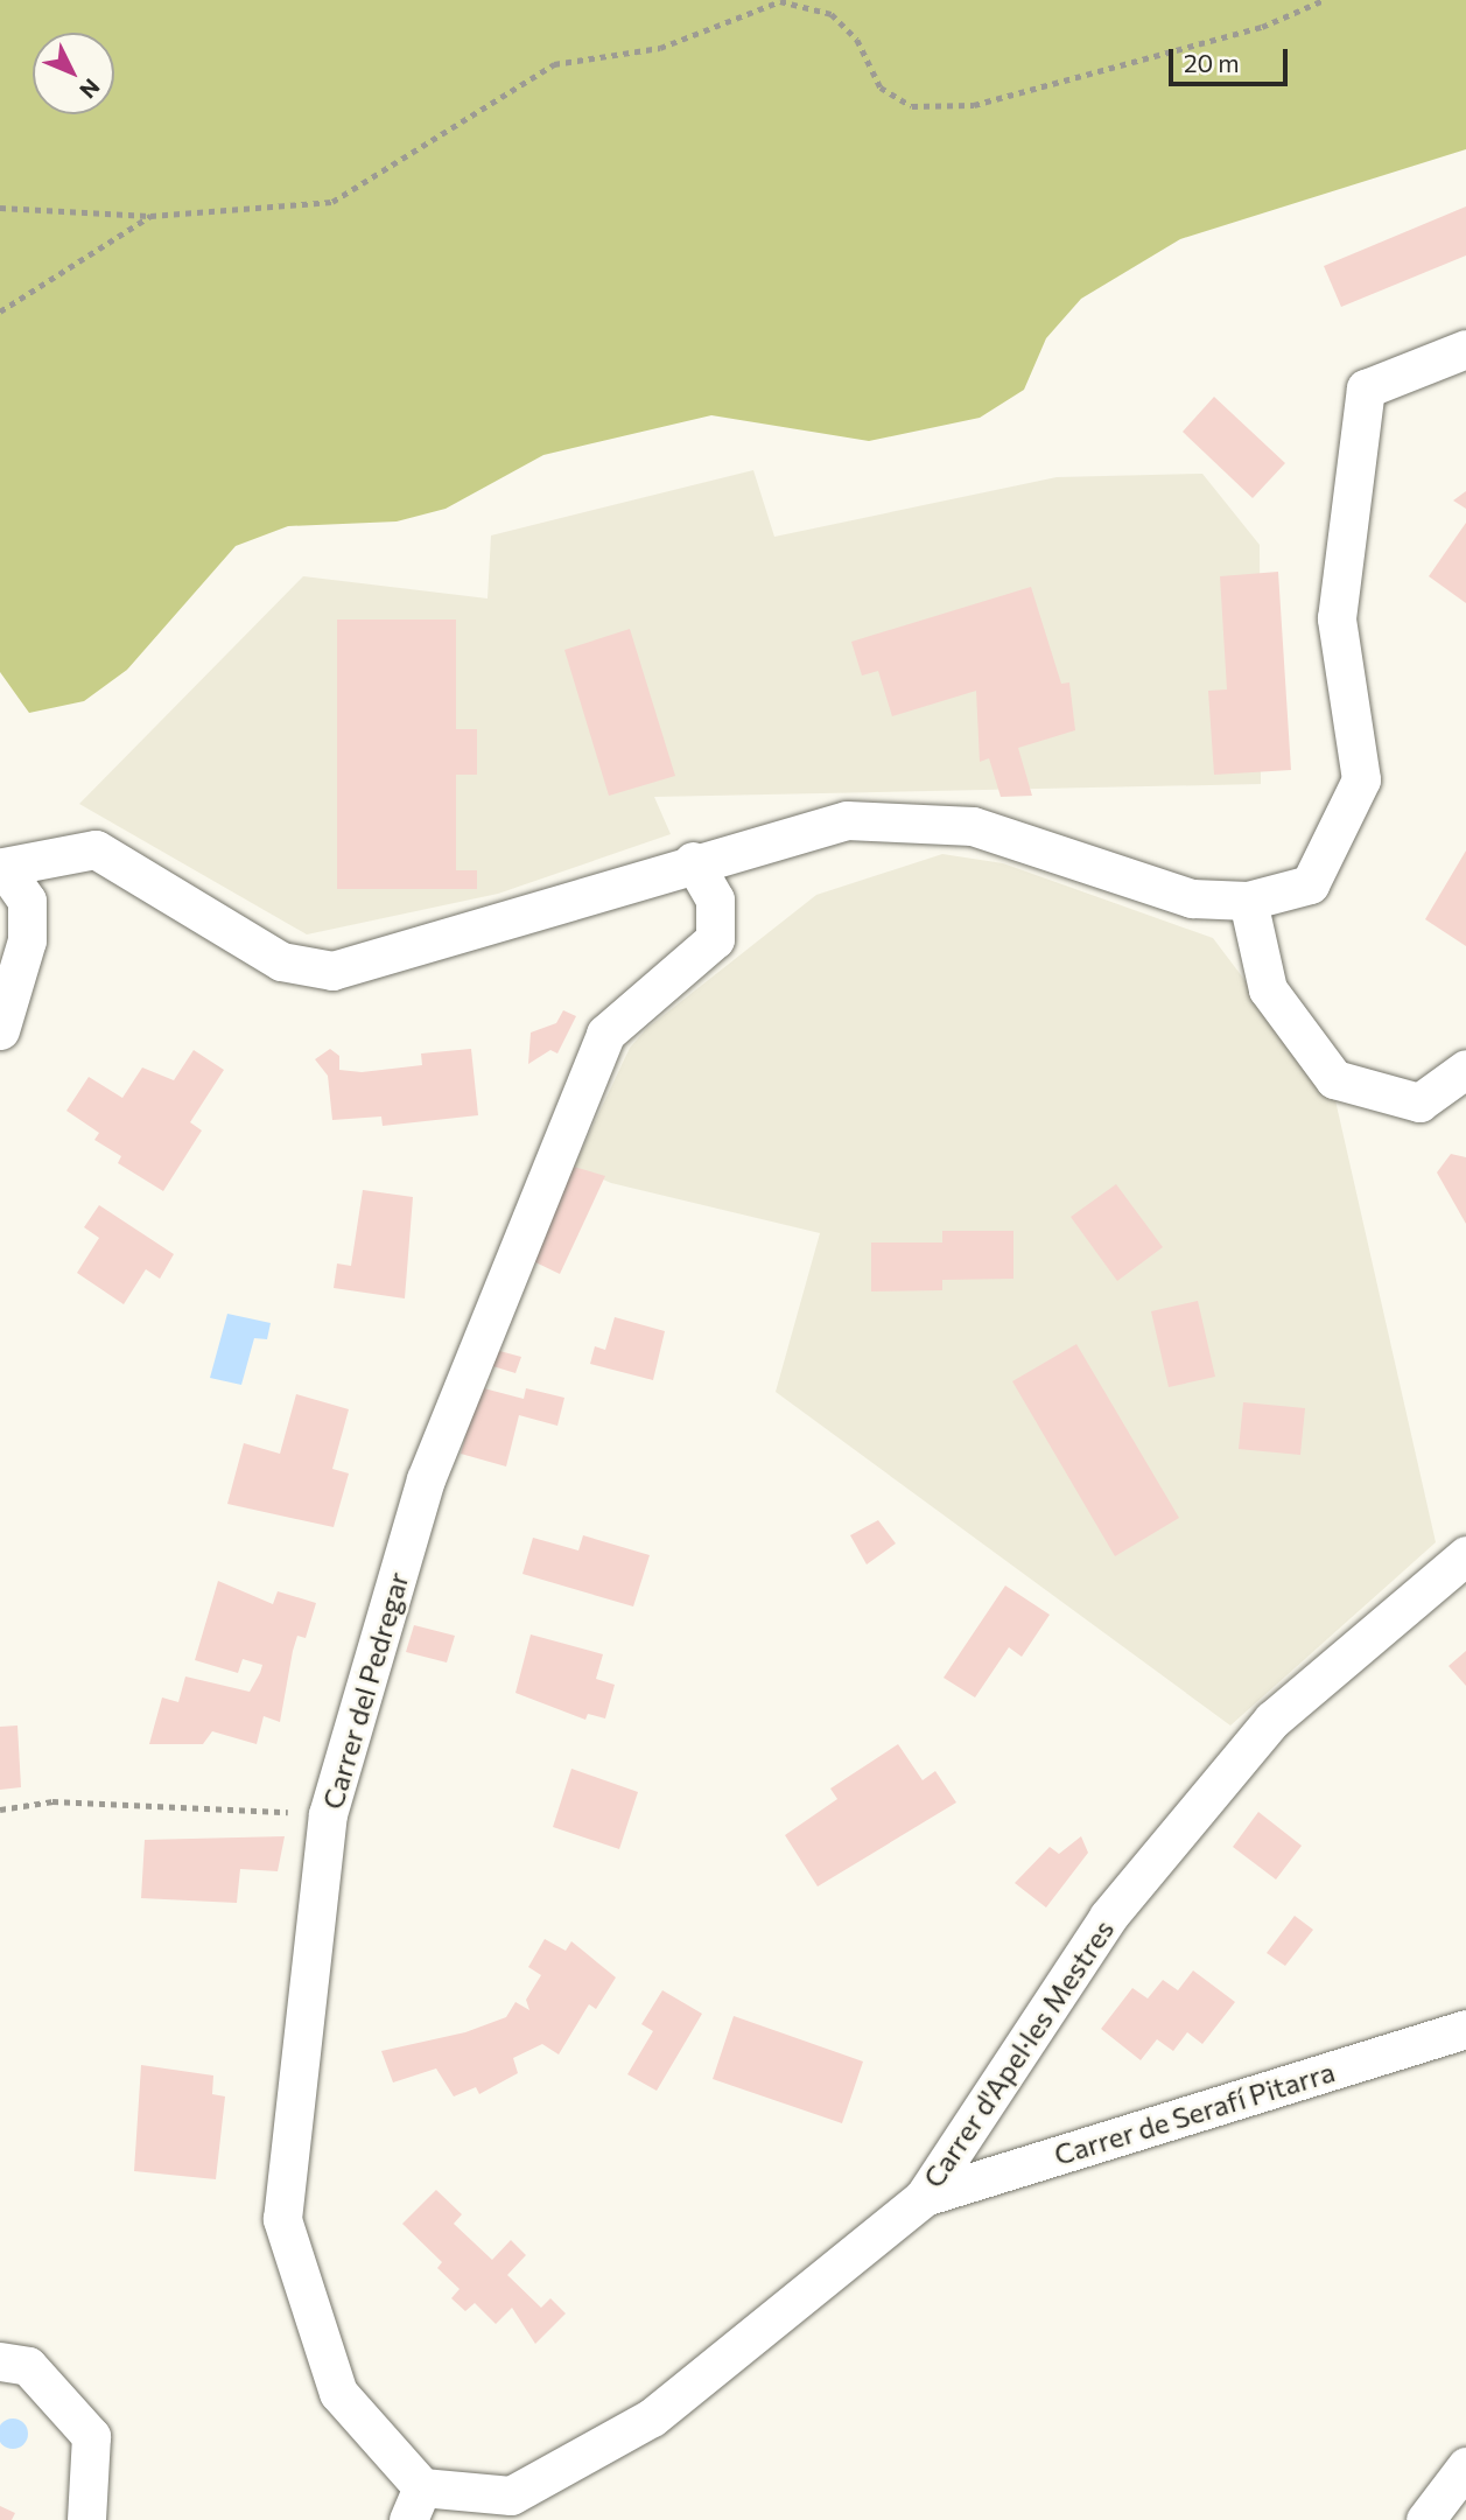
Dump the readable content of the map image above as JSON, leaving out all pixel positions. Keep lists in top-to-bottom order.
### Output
{
  "streets": {
    "street": ["Carrer del Pedregar", "Carrer d'Apel·les Mestres", "Carrer de Serafí Pitarra"]
  },
  "crossings": [
    ["Carrer del Pedregar", "Carrer d'Apel·les Mestres"],
    ["Carrer d'Apel·les Mestres", "Carrer de Serafí Pitarra"]
  ],
  "scale_bar": "20 m",
  "north": "bottom right"
}
